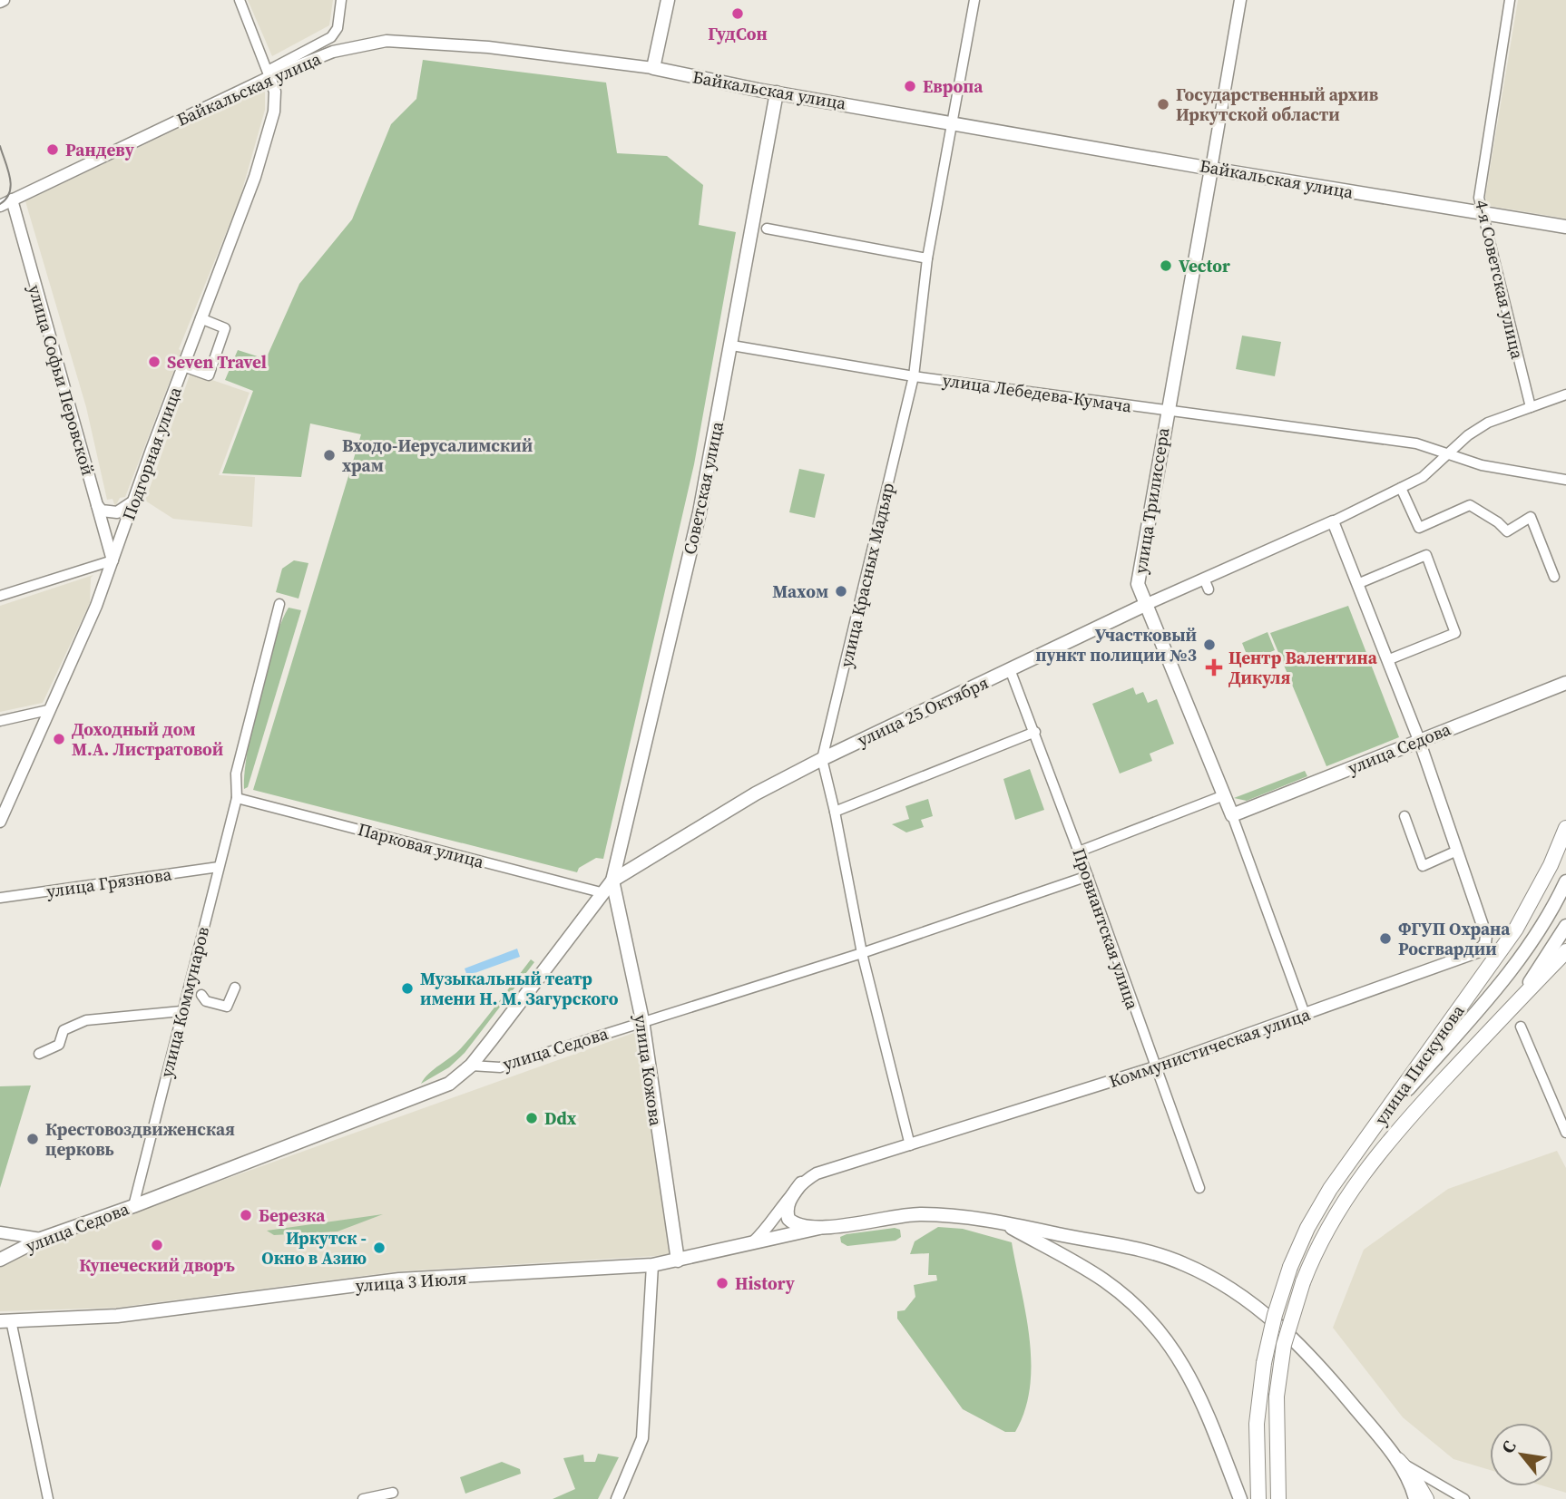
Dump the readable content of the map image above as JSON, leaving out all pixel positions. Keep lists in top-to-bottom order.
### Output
{
  "streets": {
    "main road": [
      "Байкальская улица",
      "Советская улица",
      "улица Трилиссера",
      "улица 25 Октября",
      "улица Седова",
      "улица Пискунова",
      "улица Кожова",
      "улица 3 Июля"
    ],
    "street": [
      "4-я Советская улица",
      "улица Софьи Перовской",
      "улица Лебедева-Кумача",
      "Подгорная улица",
      "улица Красных Мадьяр",
      "Парковая улица",
      "улица Грязнова",
      "Провиантская улица",
      "улица Коммунаров",
      "Коммунистическая улица"
    ]
  },
  "crossings": [
    ["Байкальская улица", "4-я Советская улица"],
    ["Байкальская улица", "улица Софьи Перовской"],
    ["Байкальская улица", "Подгорная улица"],
    ["Байкальская улица", "Советская улица"],
    ["Байкальская улица", "улица Трилиссера"],
    ["Байкальская улица", "улица Красных Мадьяр"],
    ["4-я Советская улица", "улица 25 Октября"],
    ["улица Софьи Перовской", "Подгорная улица"],
    ["улица Лебедева-Кумача", "Советская улица"],
    ["улица Лебедева-Кумача", "улица Трилиссера"],
    ["улица Лебедева-Кумача", "улица Красных Мадьяр"],
    ["улица Лебедева-Кумача", "улица 25 Октября"],
    ["Советская улица", "улица 25 Октября"],
    ["Советская улица", "улица Кожова"],
    ["улица Трилиссера", "улица 25 Октября"],
    ["улица Трилиссера", "улица Седова"],
    ["улица Трилиссера", "Коммунистическая улица"],
    ["улица Красных Мадьяр", "улица 25 Октября"],
    ["улица Красных Мадьяр", "улица Седова"],
    ["улица Красных Мадьяр", "Коммунистическая улица"],
    ["улица 25 Октября", "улица Седова"],
    ["улица 25 Октября", "Парковая улица"],
    ["улица 25 Октября", "Провиантская улица"],
    ["улица 25 Октября", "улица Кожова"],
    ["улица Седова", "Провиантская улица"],
    ["улица Седова", "улица Коммунаров"],
    ["улица Седова", "Коммунистическая улица"],
    ["улица Седова", "улица Кожова"],
    ["Парковая улица", "улица Коммунаров"],
    ["улица Грязнова", "улица Коммунаров"],
    ["Провиантская улица", "Коммунистическая улица"],
    ["Коммунистическая улица", "улица 3 Июля"],
    ["улица Кожова", "улица 3 Июля"]
  ],
  "places": {
    "other": [
      "ГудСон",
      "Европа",
      "Государственный архив Иркутской области",
      "Рандеву",
      "Vector",
      "Seven Travel",
      "Входо-Иерусалимский храм",
      "Махом",
      "Участковый пункт полиции №3",
      "Доходный дом М.А. Листратовой",
      "ФГУП Охрана Росгвардии",
      "Музыкальный театр имени Н. М. Загурского",
      "Ddx",
      "Крестовоздвиженская церковь",
      "Березка",
      "Купеческий дворъ",
      "Иркутск - Окно в Азию",
      "History"
    ],
    "health": ["Центр Валентина Дикуля"]
  },
  "north": "top left"
}
